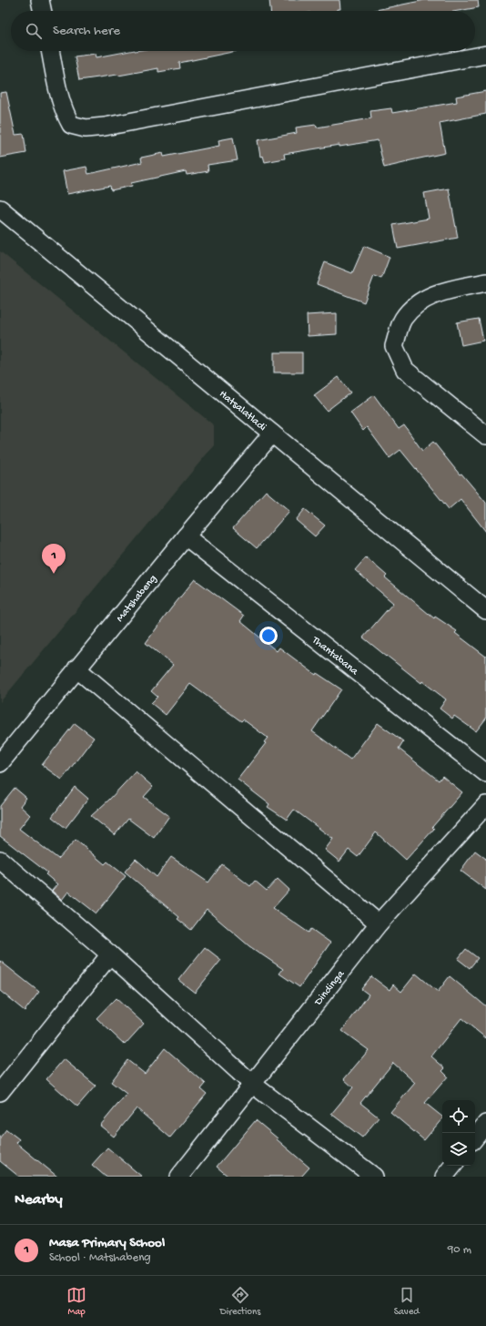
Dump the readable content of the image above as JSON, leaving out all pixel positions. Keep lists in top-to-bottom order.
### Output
{
  "streets": {
    "street": [
      "Hatsalatladi",
      "Matshabeng",
      "Thantabana",
      "Dindinga"
    ]
  },
  "crossings": [
    ["Hatsalatladi", "Matshabeng"],
    ["Matshabeng", "Thantabana"]
  ],
  "page": {
    "search": "Search here",
    "pins": "1",
    "heading": "Nearby",
    "list": [
      {
        "mark": "1",
        "name": "Masa Primary School",
        "note": "School · Matshabeng",
        "value": "90 m"
      }
    ],
    "nav": ["Map", "Directions", "Saved"]
  }
}
